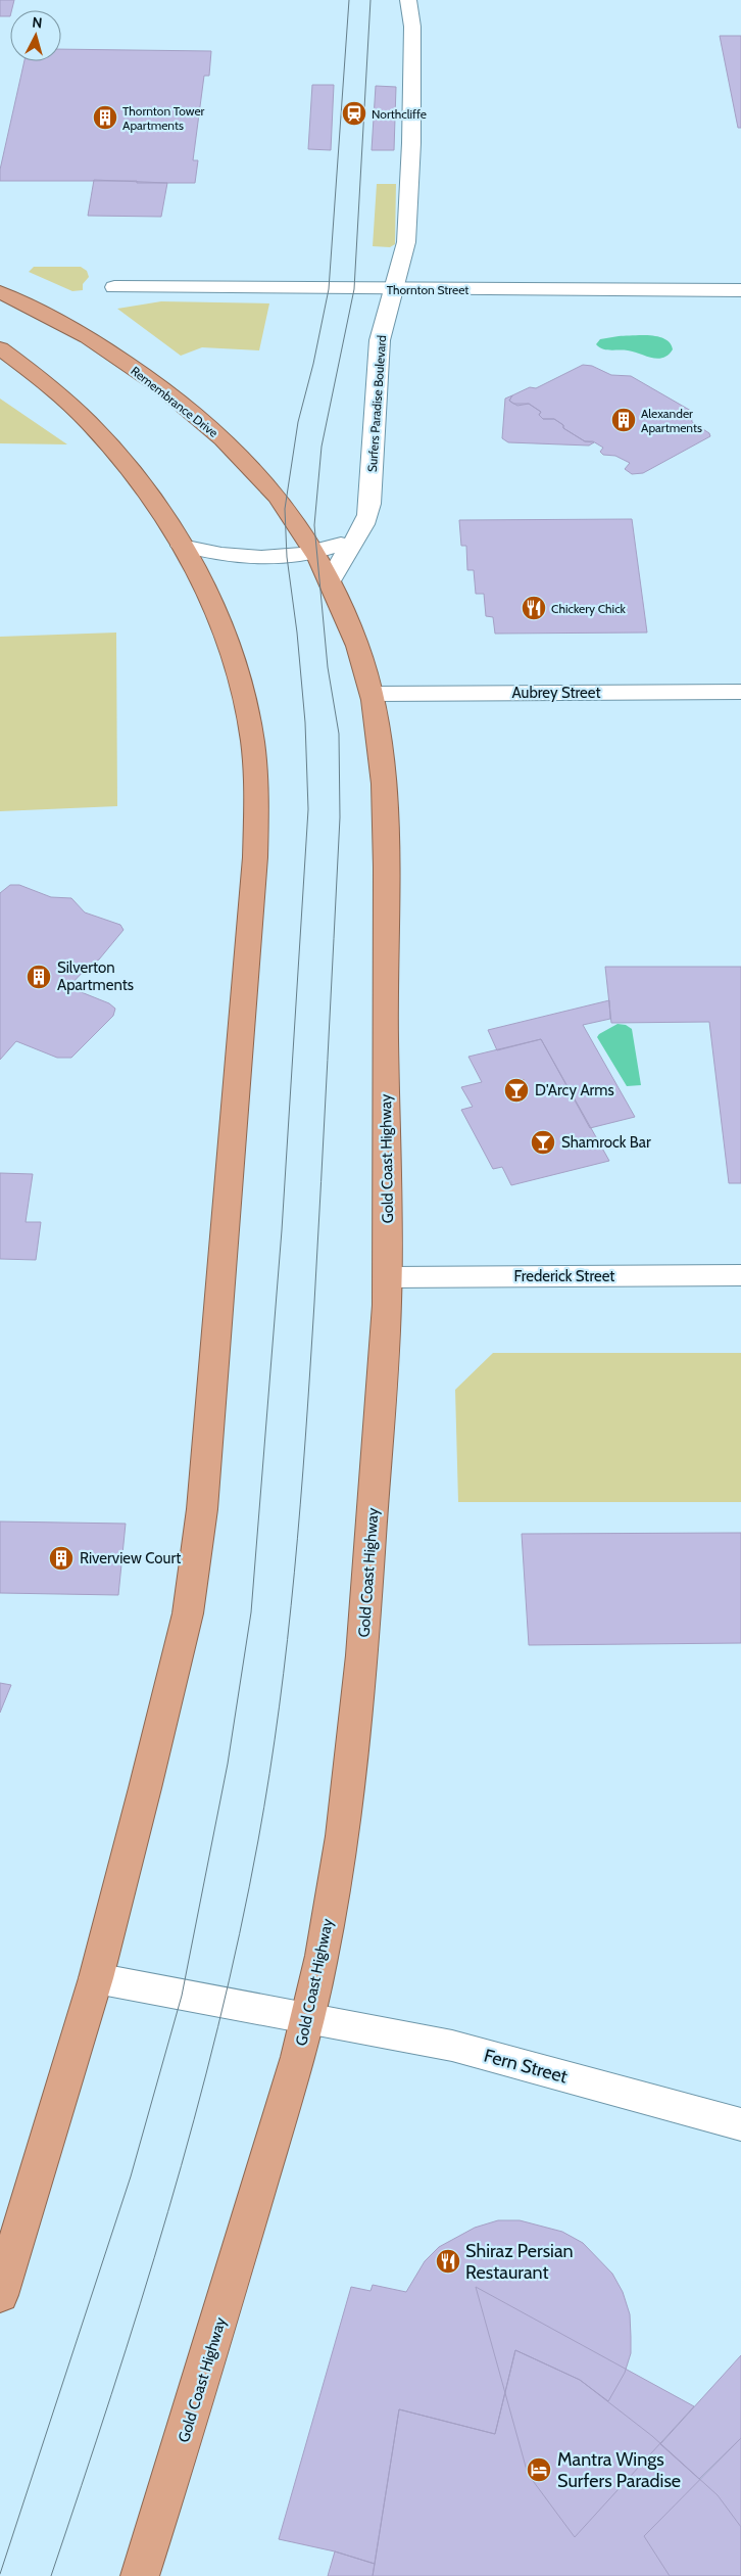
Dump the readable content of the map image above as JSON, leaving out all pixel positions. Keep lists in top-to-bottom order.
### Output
{
  "streets": {
    "highway": ["Remembrance Drive", "Gold Coast Highway"],
    "street": [
      "Thornton Street",
      "Surfers Paradise Boulevard",
      "Aubrey Street",
      "Frederick Street",
      "Fern Street"
    ]
  },
  "crossings": [
    ["Thornton Street", "Surfers Paradise Boulevard"],
    ["Remembrance Drive", "Gold Coast Highway"],
    ["Surfers Paradise Boulevard", "Gold Coast Highway"],
    ["Aubrey Street", "Gold Coast Highway"],
    ["Gold Coast Highway", "Frederick Street"],
    ["Gold Coast Highway", "Fern Street"]
  ],
  "places": {
    "station": ["Northcliffe"],
    "building": [
      "Thornton Tower Apartments",
      "Alexander Apartments",
      "Silverton Apartments",
      "Riverview Court"
    ],
    "restaurant": ["Chickery Chick", "Shiraz Persian Restaurant"],
    "bar": ["D'Arcy Arms", "Shamrock Bar"],
    "hotel": ["Mantra Wings Surfers Paradise"]
  },
  "north": "top"
}
